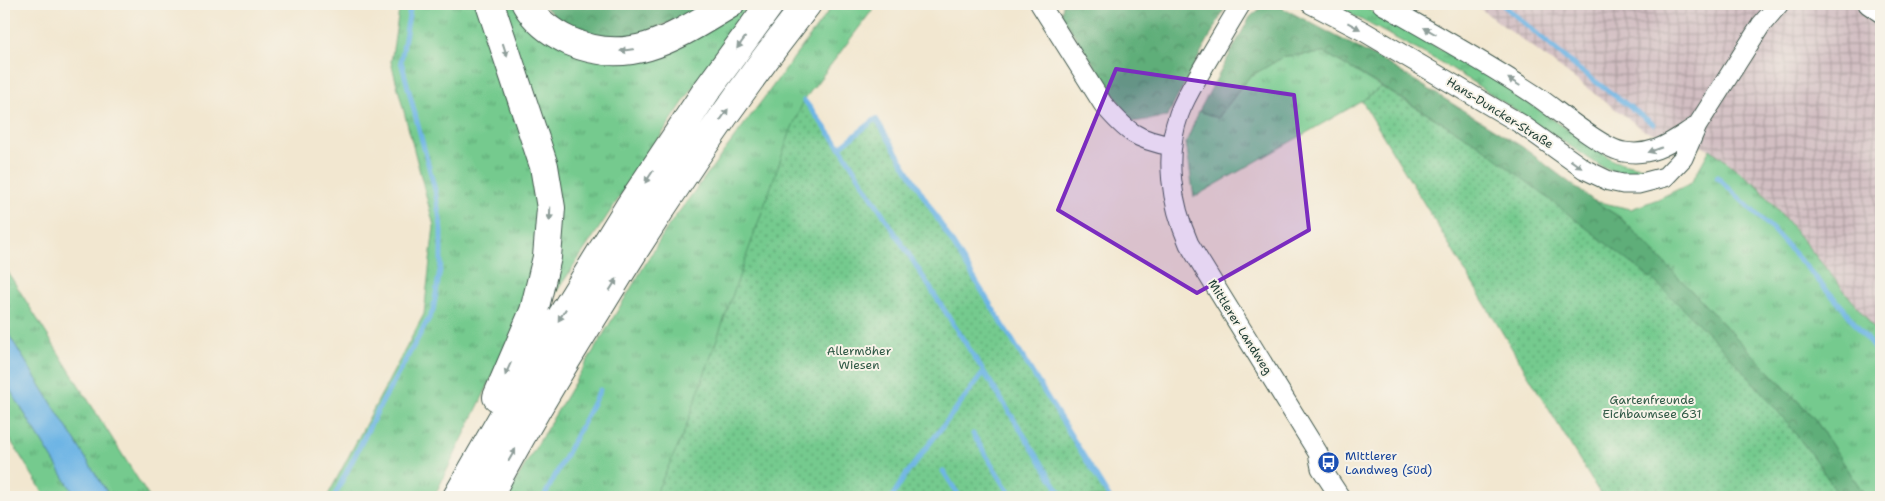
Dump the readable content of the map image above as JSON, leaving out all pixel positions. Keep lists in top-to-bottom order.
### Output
{
  "streets": {
    "street": ["Hans-Duncker-Straße", "Mittlerer Landweg"]
  },
  "parks": ["Allermöher Wiesen", "Gartenfreunde Eichbaumsee 631"],
  "places": {
    "bus stop": ["Mittlerer Landweg (Süd)"]
  }
}
